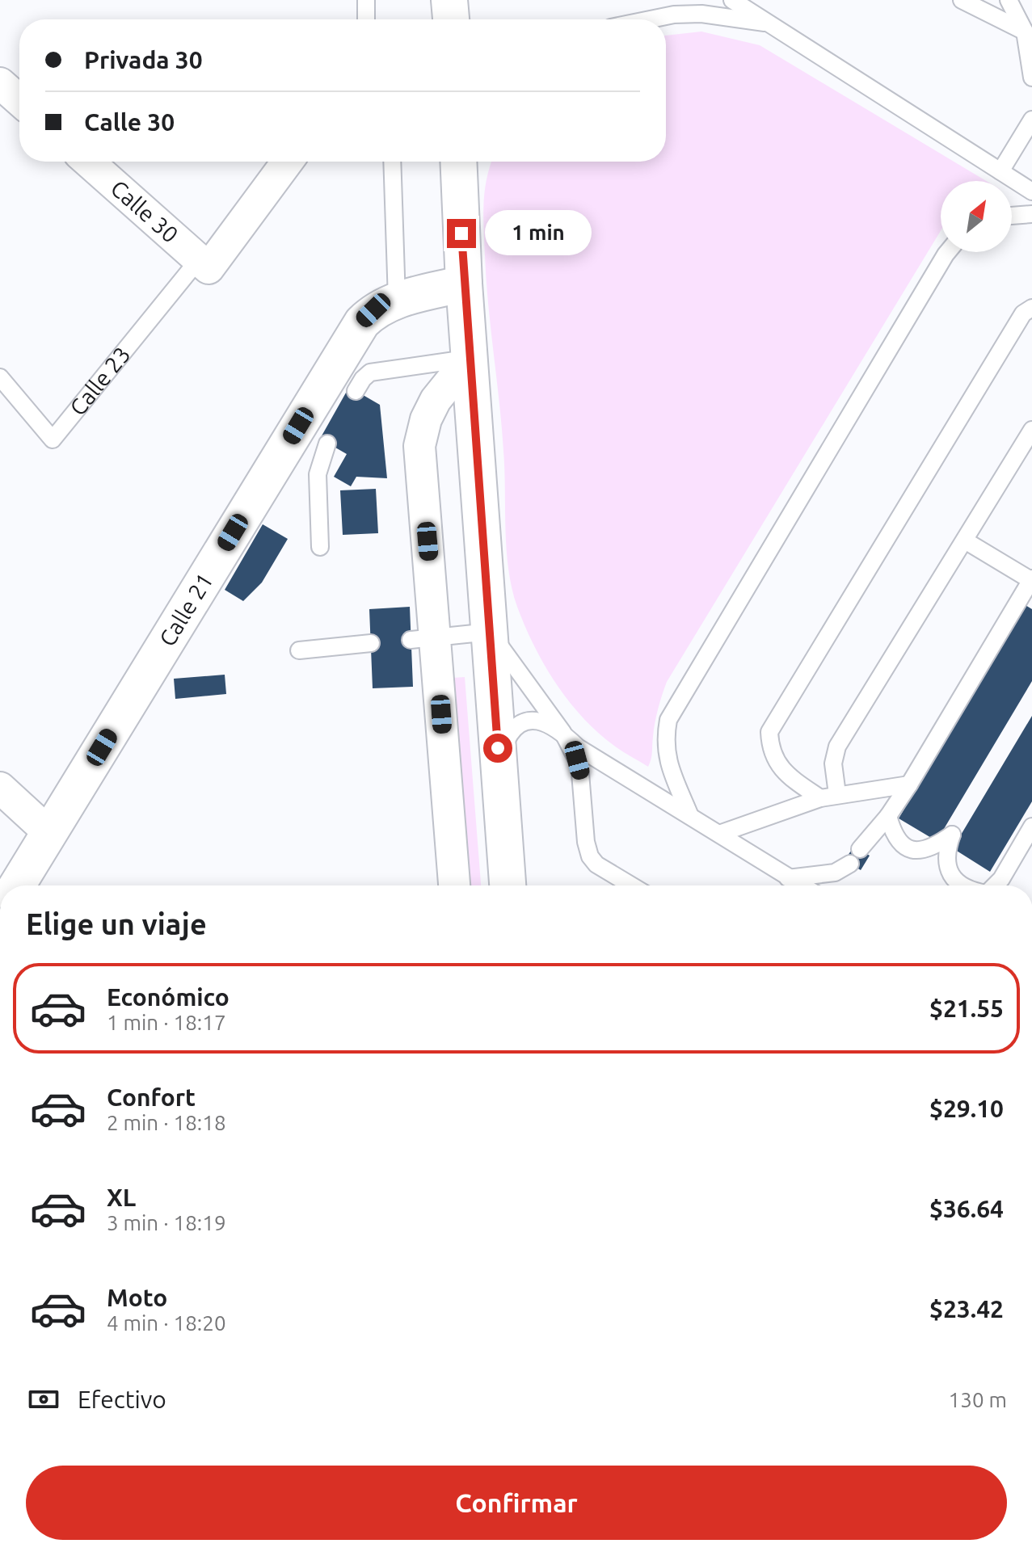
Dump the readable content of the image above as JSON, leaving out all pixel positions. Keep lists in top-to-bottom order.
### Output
{
  "streets": {
    "street": ["Calle 30", "Calle 23", "Calle 21"]
  },
  "crossings": [
    ["Calle 30", "Calle 23"]
  ],
  "north": "top right",
  "page": {
    "banner": ["Privada 30", "Calle 30"],
    "bubble": "1 min",
    "heading": "Elige un viaje",
    "list": [
      {
        "name": "Económico",
        "note": "1 min · 18:17",
        "value": "$21.55"
      },
      {
        "name": "Confort",
        "note": "2 min · 18:18",
        "value": "$29.10"
      },
      {
        "name": "XL",
        "note": "3 min · 18:19",
        "value": "$36.64"
      },
      {
        "name": "Moto",
        "note": "4 min · 18:20",
        "value": "$23.42"
      }
    ],
    "pay": ["Efectivo", "130 m"],
    "buttons": "Confirmar"
  }
}
